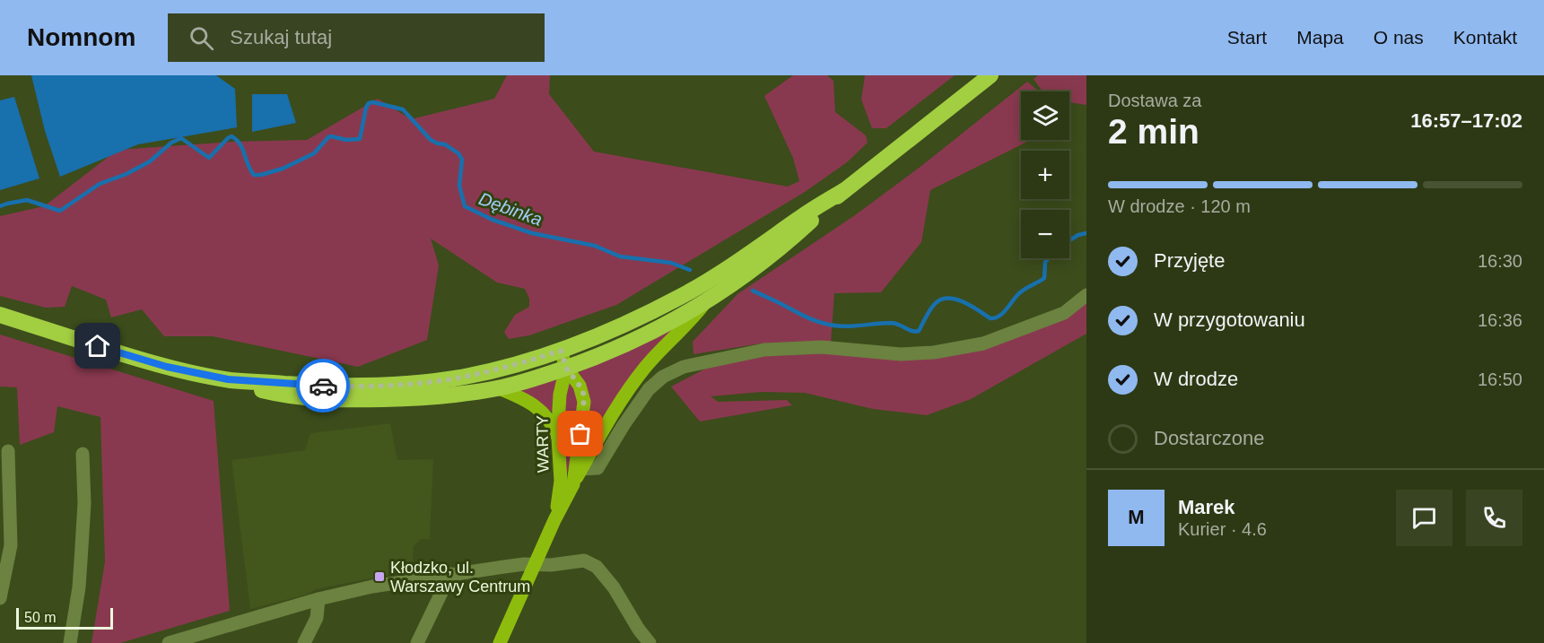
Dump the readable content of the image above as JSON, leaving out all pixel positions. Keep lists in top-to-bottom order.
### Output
{
  "streets": {
    "main road": ["WARTY"]
  },
  "water": ["Dębinka"],
  "places": {
    "transit": ["Kłodzko, ul. Warszawy Centrum"]
  },
  "scale_bar": "50 m",
  "page": {
    "header": "Nomnom",
    "search": "Szukaj tutaj",
    "nav": [
      "Start",
      "Mapa",
      "O nas",
      "Kontakt"
    ],
    "heading": ["2 min", "Dostawa za", "16:57–17:02"],
    "panel": ["Marek", "Kurier · 4.6"],
    "map_buttons": ["+", "−"],
    "bar": "W drodze · 120 m",
    "list": [
      ["Przyjęte", "16:30"],
      ["W przygotowaniu", "16:36"],
      ["W drodze", "16:50"],
      "Dostarczone"
    ],
    "round": "M",
    "scale": "50 m"
  }
}
